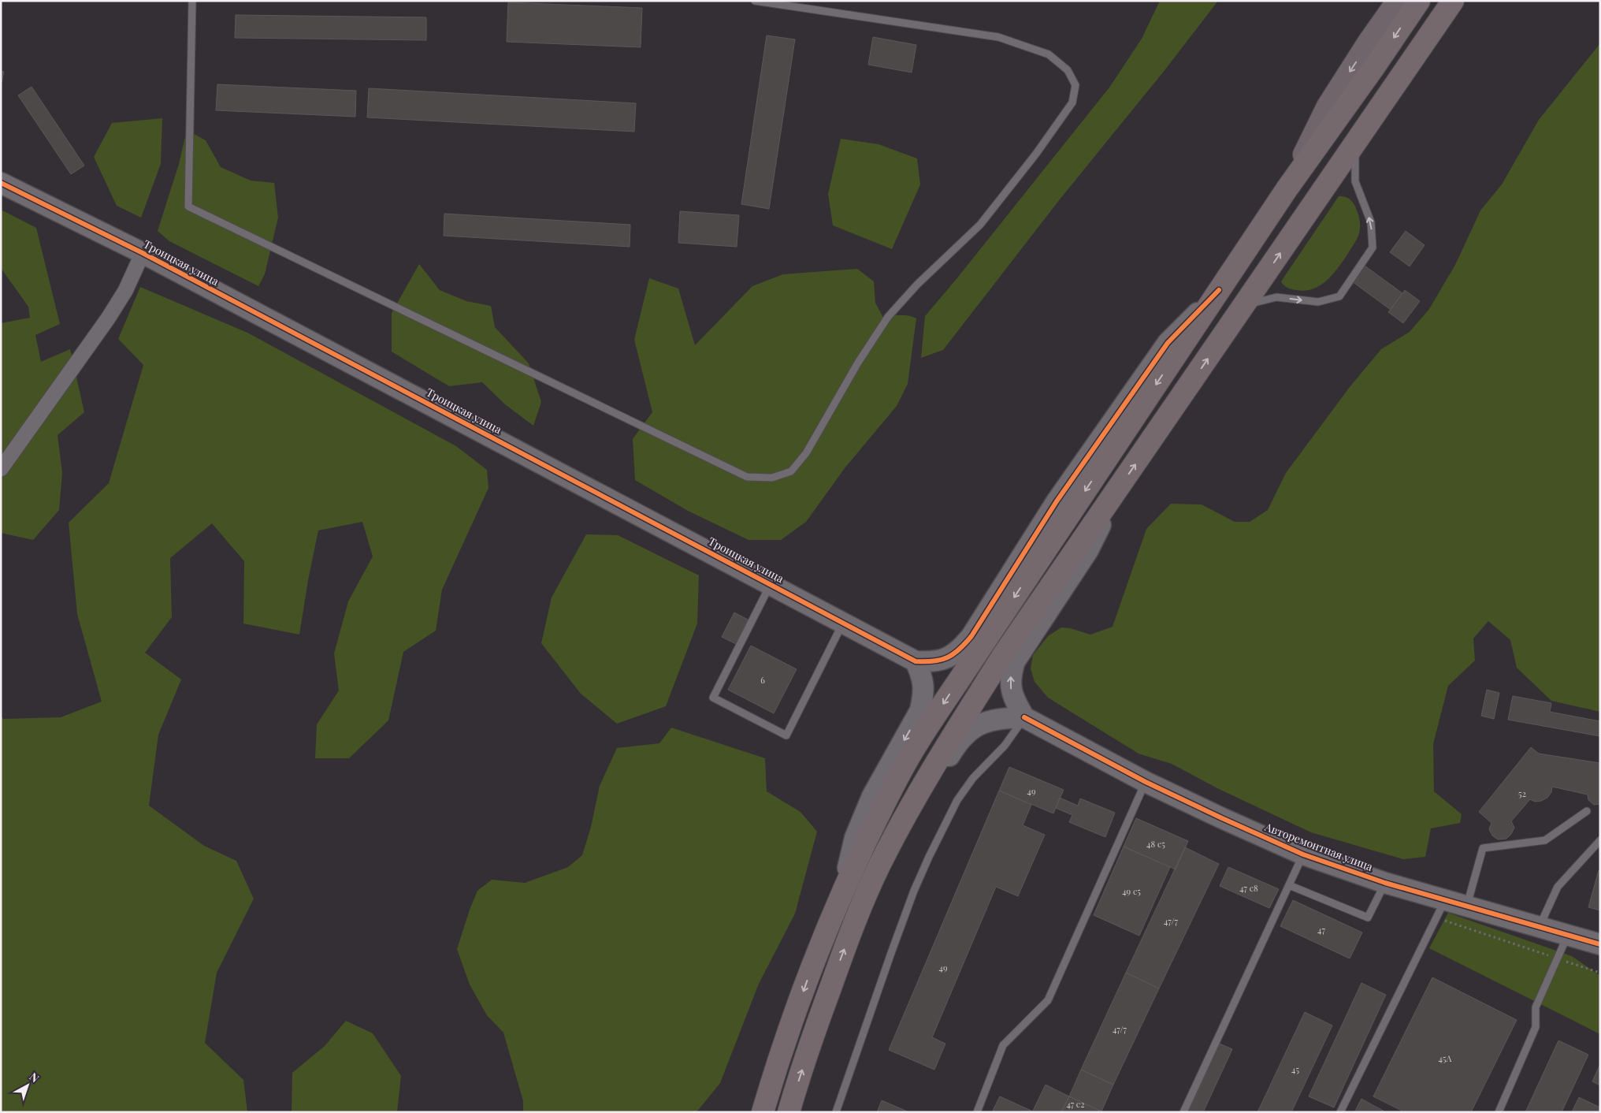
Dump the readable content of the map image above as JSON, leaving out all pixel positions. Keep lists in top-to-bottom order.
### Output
{
  "streets": {
    "street": ["Троицкая улица", "Авторемонтная улица"]
  },
  "house_numbers": [
    "6",
    "49",
    "52",
    "48 с5",
    "47 с8",
    "49 с5",
    "47/7",
    "47",
    "49",
    "47/7",
    "45А",
    "45",
    "47 с2"
  ],
  "north": "top right"
}
